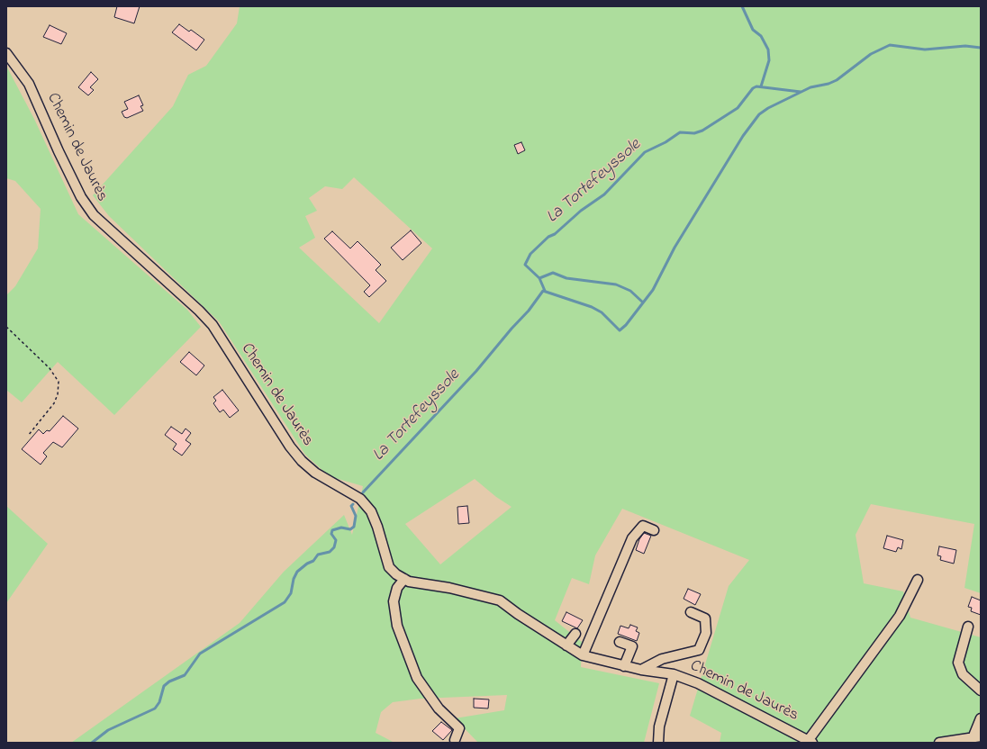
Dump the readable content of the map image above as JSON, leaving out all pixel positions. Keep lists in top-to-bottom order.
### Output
{
  "streets": {
    "street": ["Chemin de Jaurès"]
  },
  "water": ["La Tortefeyssole"]
}
